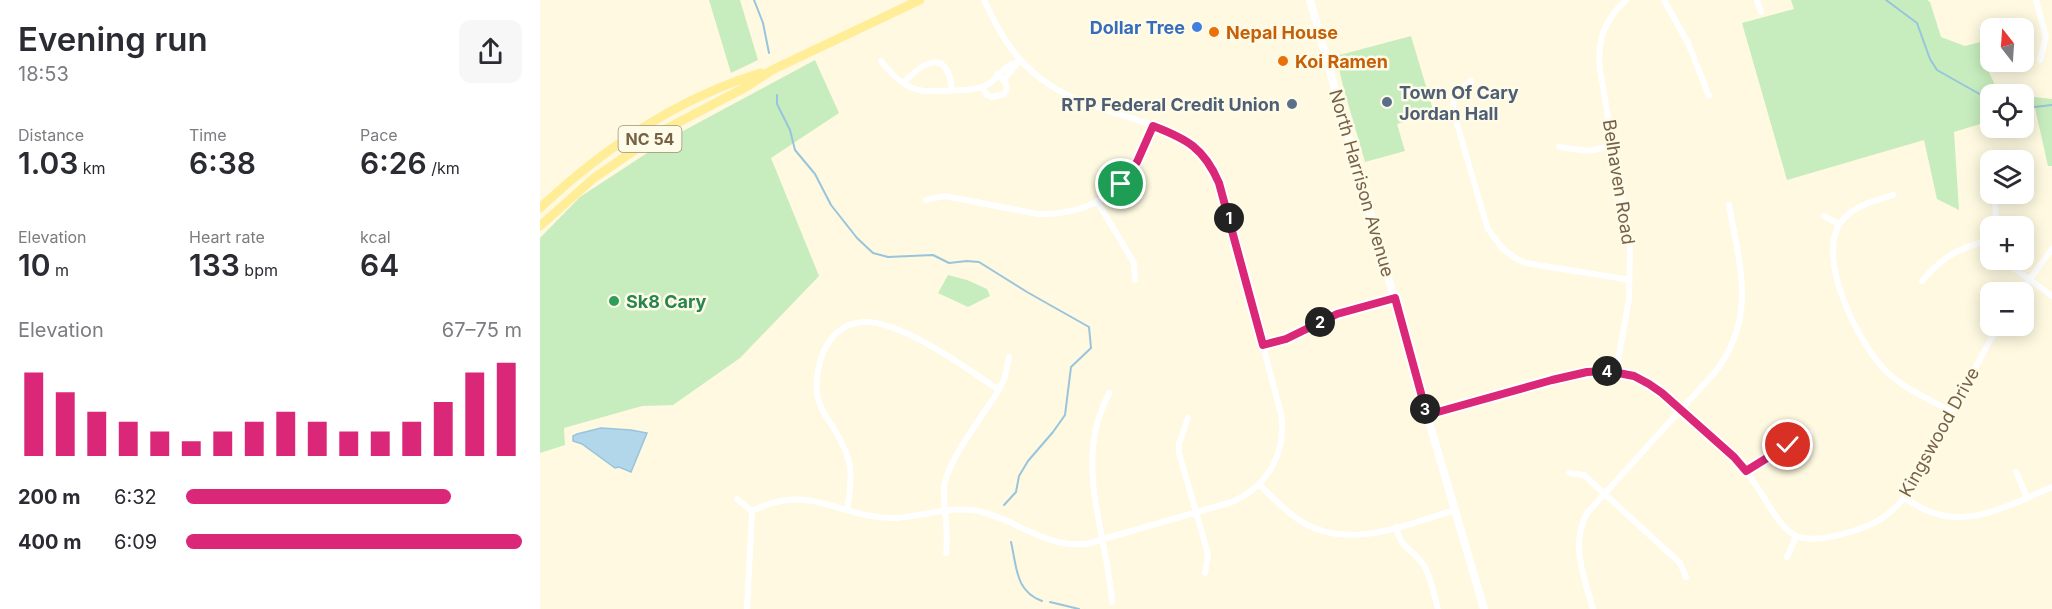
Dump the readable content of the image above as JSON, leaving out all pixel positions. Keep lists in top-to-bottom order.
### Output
{
  "streets": {
    "main road": ["NC 54", "North Harrison Avenue"],
    "street": ["Belhaven Road", "Kingswood Drive"]
  },
  "places": [
    "Dollar Tree",
    "Nepal House",
    "Koi Ramen",
    "Town Of Cary Jordan Hall",
    "RTP Federal Credit Union",
    "Sk8 Cary"
  ],
  "north": "top",
  "page": {
    "heading": ["Evening run", "18:53"],
    "map_buttons": ["+", "−"],
    "stats": [
      ["Distance", "1.03 km"],
      ["Time", "6:38"],
      ["Pace", "6:26 /km"],
      ["Elevation", "10 m"],
      ["Heart rate", "133 bpm"],
      ["kcal", "64"]
    ],
    "pins": [
      "1",
      "2",
      "4",
      "3"
    ],
    "chart": ["Elevation", "67–75 m"],
    "list": [
      {
        "name": "200 m",
        "note": "6:32"
      },
      {
        "name": "400 m",
        "note": "6:09"
      }
    ]
  }
}
